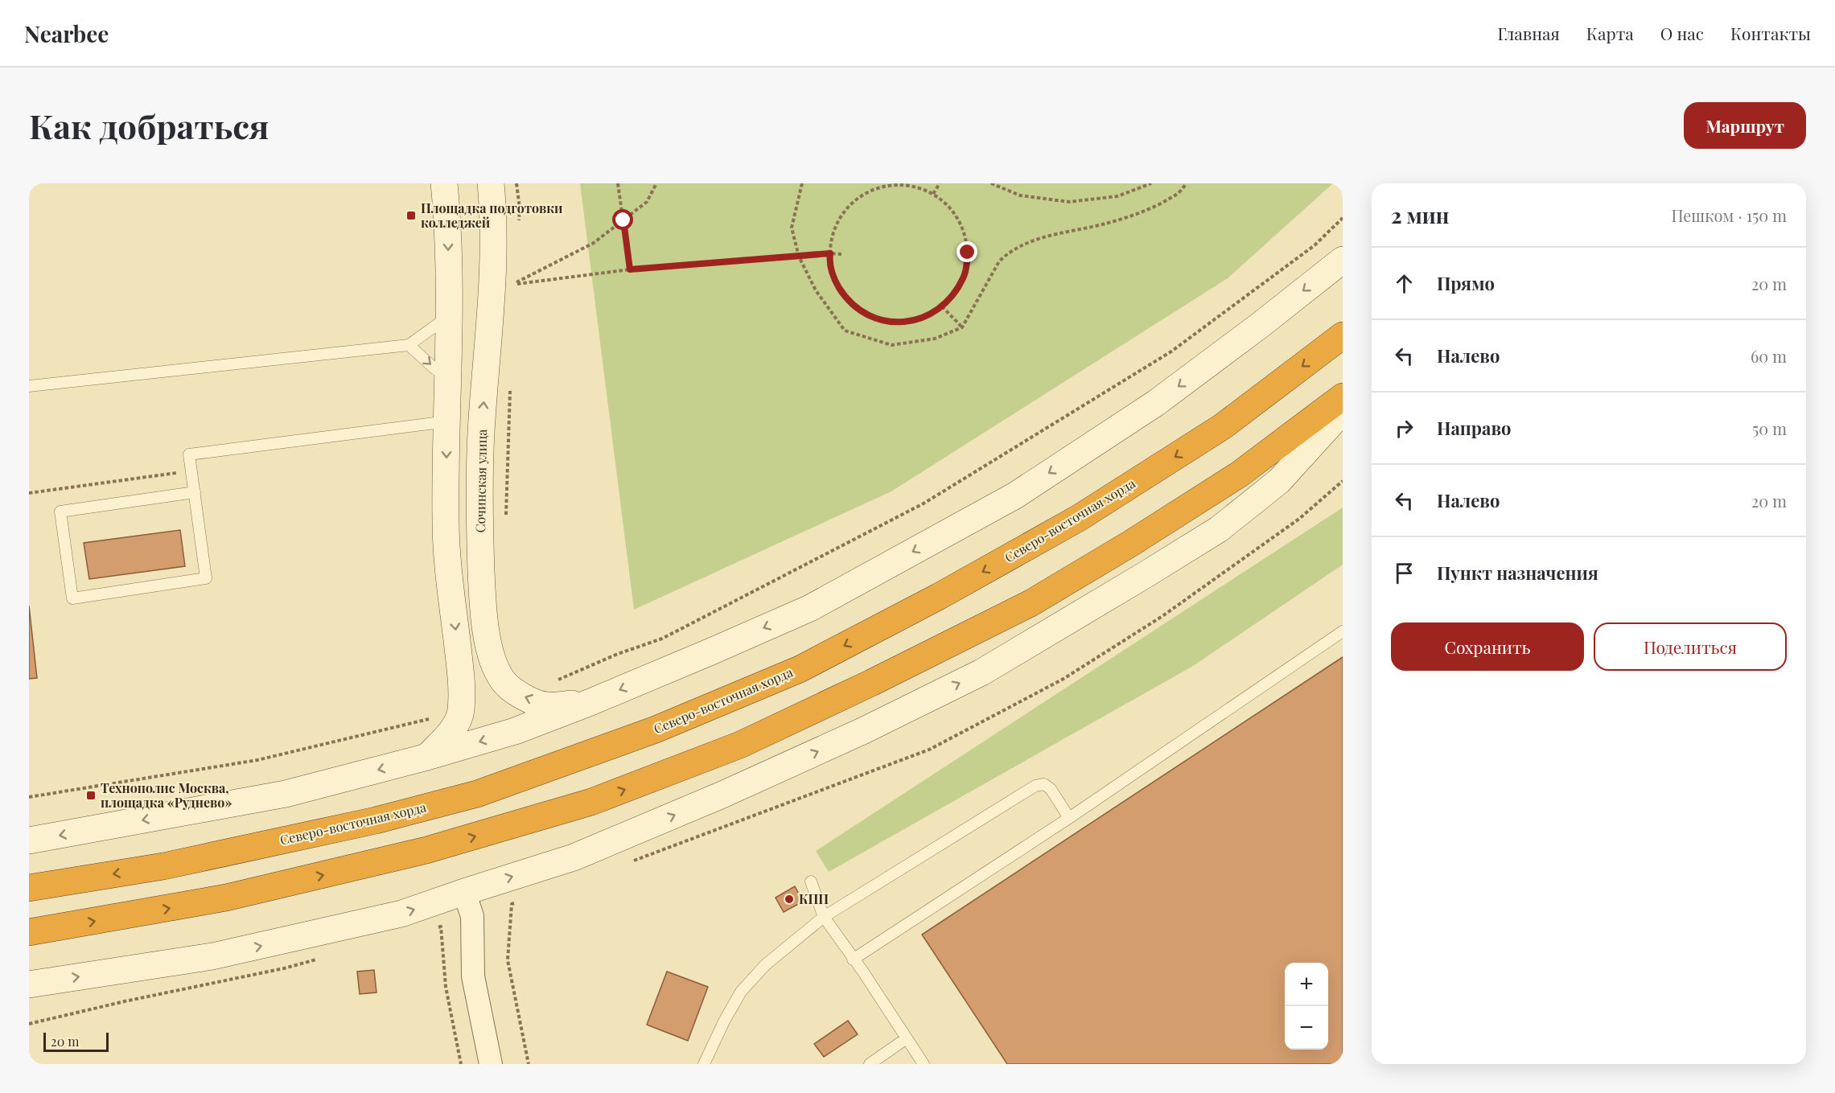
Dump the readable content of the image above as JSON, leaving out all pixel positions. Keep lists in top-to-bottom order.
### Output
{
  "streets": {
    "highway": ["Северо-восточная хорда"],
    "street": ["Сочинская улица"]
  },
  "places": {
    "transit": ["Площадка подготовки колледжей", "Технополис Москва, площадка «Руднево»"],
    "other": ["КПП"]
  },
  "scale_bar": "20 m",
  "page": {
    "header": "Nearbee",
    "nav": [
      "Главная",
      "Карта",
      "О нас",
      "Контакты"
    ],
    "buttons": [
      "Маршрут",
      ["Сохранить", "Поделиться"]
    ],
    "title": "Как добраться",
    "heading": ["2 мин", "Пешком · 150 m"],
    "list": [
      ["Прямо", "20 m"],
      ["Налево", "60 m"],
      ["Направо", "50 m"],
      ["Налево", "20 m"],
      "Пункт назначения"
    ],
    "map_buttons": ["+", "−"],
    "scale": "20 m"
  }
}
